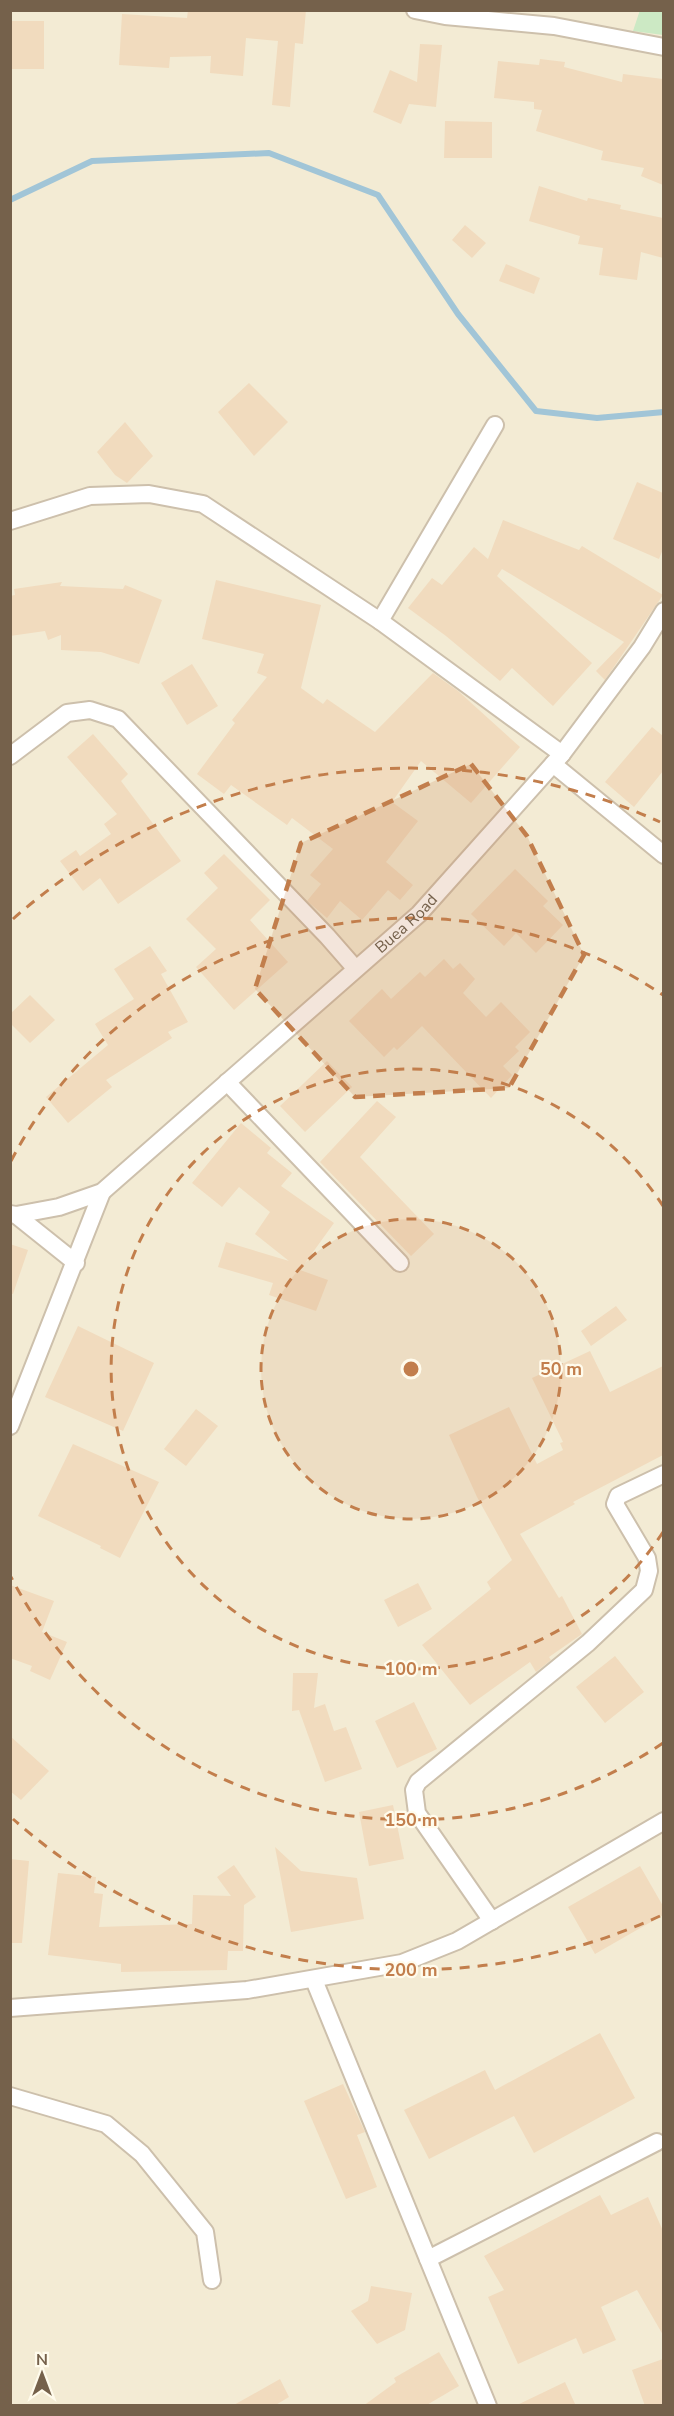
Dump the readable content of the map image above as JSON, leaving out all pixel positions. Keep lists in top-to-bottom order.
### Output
{
  "streets": {
    "street": ["Buea Road"]
  },
  "north": "top",
  "rings": [
    "50 m",
    "100 m",
    "150 m",
    "200 m"
  ]
}
